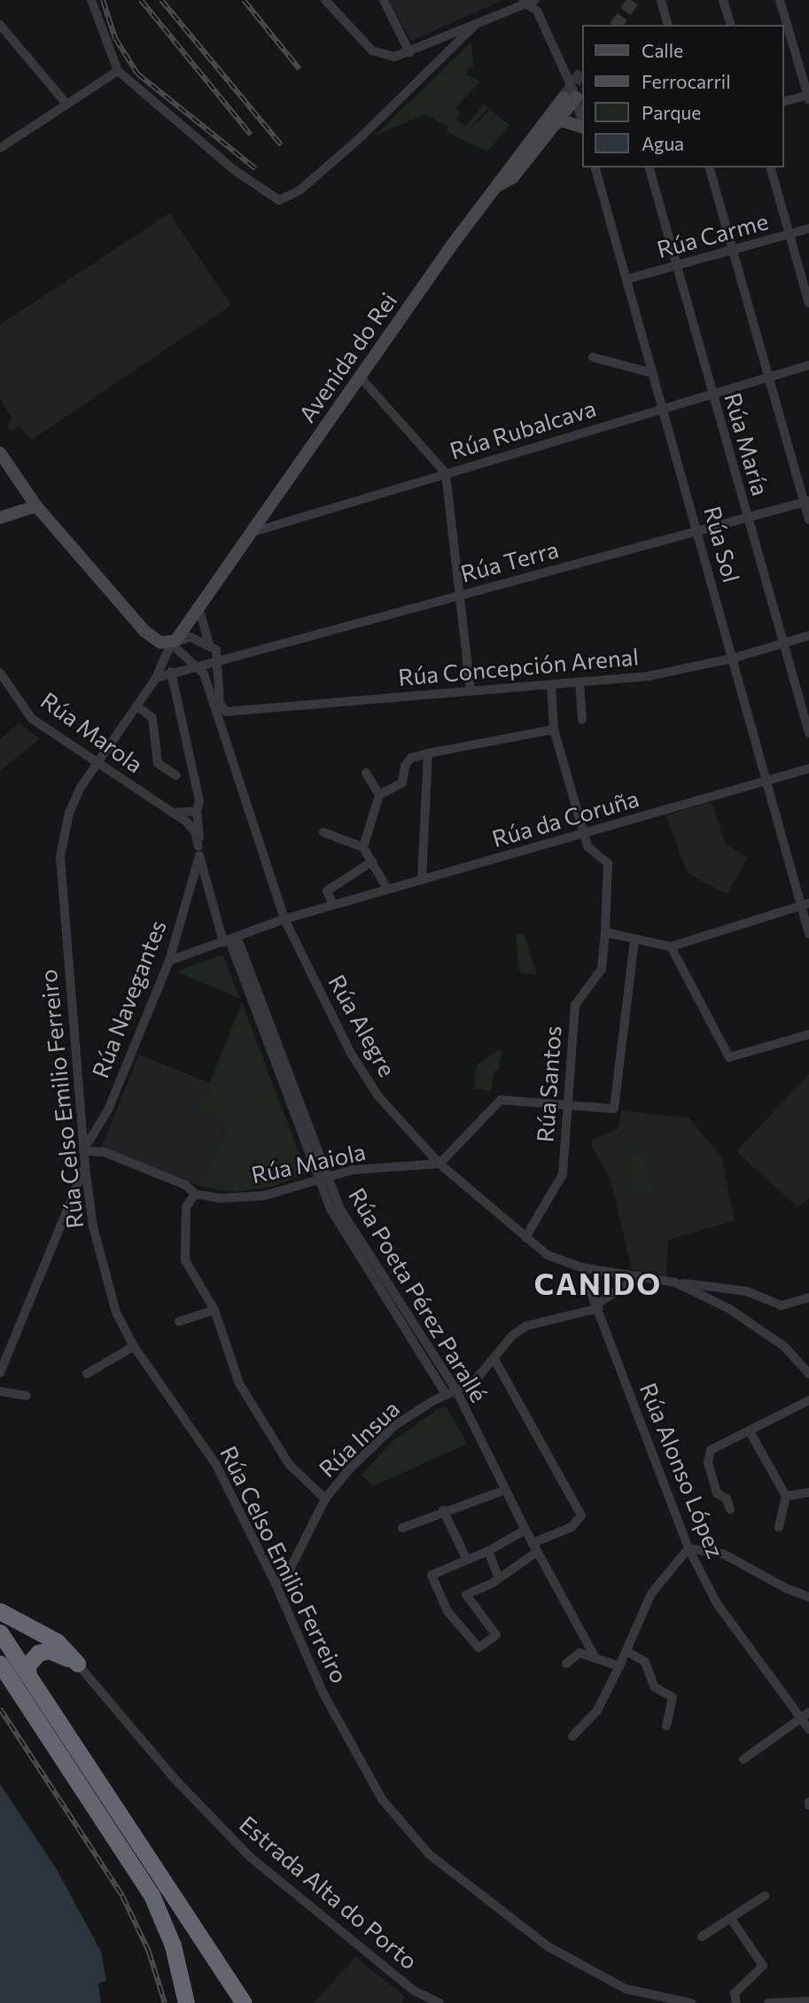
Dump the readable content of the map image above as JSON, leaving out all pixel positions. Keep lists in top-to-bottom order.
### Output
{
  "streets": {
    "main road": ["Avenida do Rei"],
    "street": [
      "Rúa Carme",
      "Rúa Rubalcava",
      "Rúa María",
      "Rúa Sol",
      "Rúa Terra",
      "Rúa Concepción Arenal",
      "Rúa Marola",
      "Rúa da Coruña",
      "Rúa Navegantes",
      "Rúa Alegre",
      "Rúa Santos",
      "Rúa Celso Emilio Ferreiro",
      "Rúa Maiola",
      "Rúa Poeta Pérez Parallé",
      "Rúa Insua",
      "Rúa Alonso López",
      "Estrada Alta do Porto"
    ]
  },
  "crossings": [
    ["Rúa Carme", "Rúa María"],
    ["Rúa Carme", "Rúa Sol"],
    ["Avenida do Rei", "Rúa Rubalcava"],
    ["Avenida do Rei", "Rúa Celso Emilio Ferreiro"],
    ["Rúa Rubalcava", "Rúa María"],
    ["Rúa Rubalcava", "Rúa Sol"],
    ["Rúa María", "Rúa Terra"],
    ["Rúa María", "Rúa Concepción Arenal"],
    ["Rúa Sol", "Rúa Terra"],
    ["Rúa Sol", "Rúa Concepción Arenal"],
    ["Rúa Sol", "Rúa da Coruña"],
    ["Rúa Terra", "Rúa Alegre"],
    ["Rúa Marola", "Rúa Navegantes"],
    ["Rúa Marola", "Rúa Celso Emilio Ferreiro"],
    ["Rúa da Coruña", "Rúa Navegantes"],
    ["Rúa da Coruña", "Rúa Alegre"],
    ["Rúa da Coruña", "Rúa Santos"],
    ["Rúa da Coruña", "Rúa Poeta Pérez Parallé"],
    ["Rúa Navegantes", "Rúa Celso Emilio Ferreiro"],
    ["Rúa Navegantes", "Rúa Maiola"],
    ["Rúa Navegantes", "Rúa Poeta Pérez Parallé"],
    ["Rúa Alegre", "Rúa Santos"],
    ["Rúa Alegre", "Rúa Maiola"],
    ["Rúa Alegre", "Rúa Insua"],
    ["Rúa Alegre", "Rúa Alonso López"],
    ["Rúa Celso Emilio Ferreiro", "Rúa Maiola"],
    ["Rúa Celso Emilio Ferreiro", "Rúa Insua"],
    ["Rúa Maiola", "Rúa Poeta Pérez Parallé"],
    ["Rúa Poeta Pérez Parallé", "Rúa Insua"],
    ["Rúa Insua", "Rúa Alonso López"]
  ],
  "districts": ["CANIDO"],
  "legend": [
    "Calle",
    "Ferrocarril",
    "Parque",
    "Agua"
  ]
}
